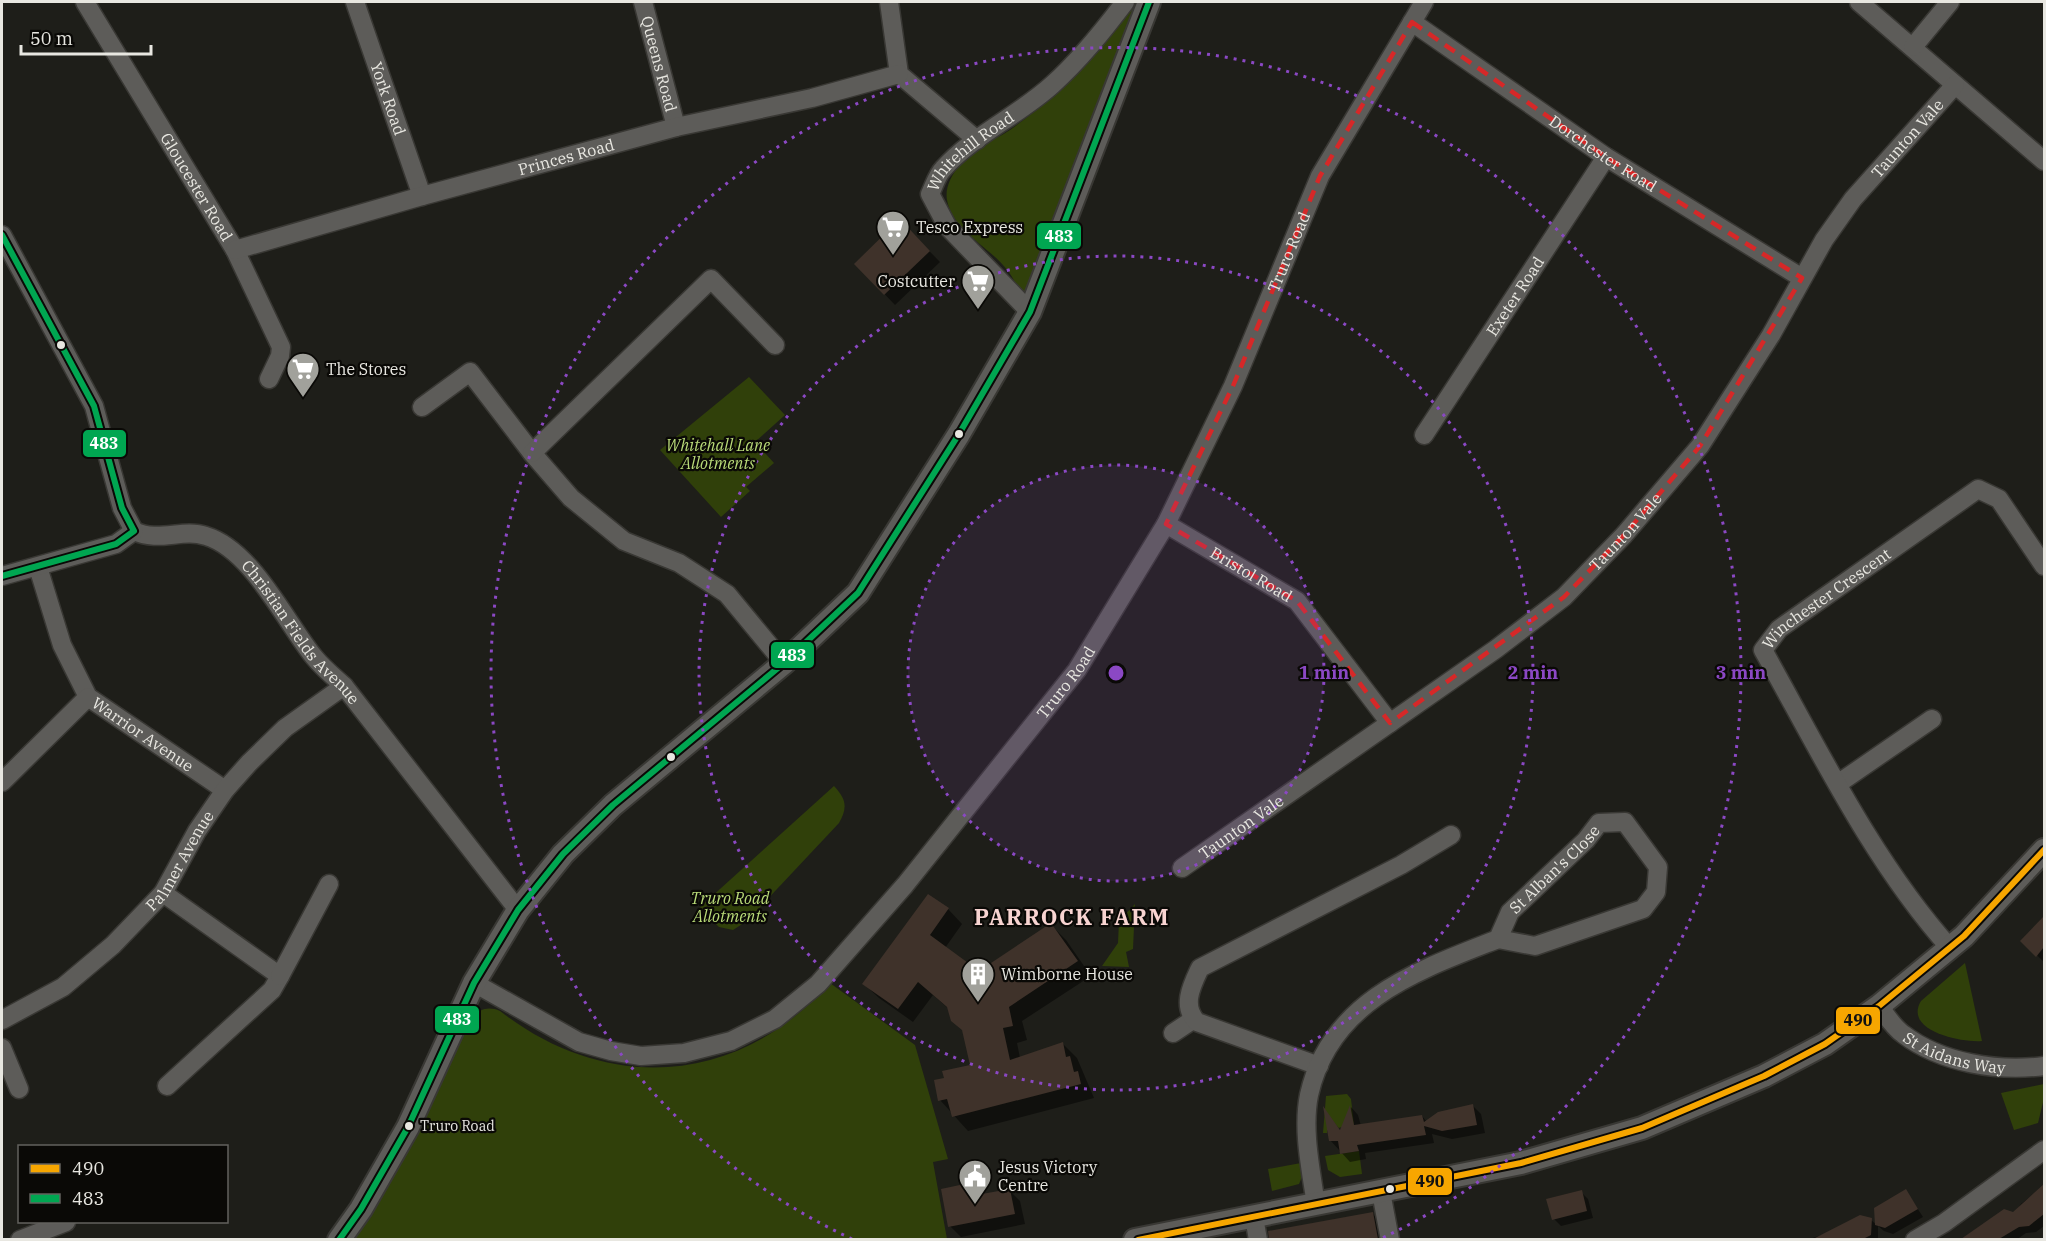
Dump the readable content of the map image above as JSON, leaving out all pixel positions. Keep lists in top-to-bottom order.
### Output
{
  "streets": {
    "street": [
      "Queens Road",
      "York Road",
      "Taunton Vale",
      "Whitehill Road",
      "Dorchester Road",
      "Princes Road",
      "Gloucester Road",
      "Truro Road",
      "Exeter Road",
      "Bristol Road",
      "Winchester Crescent",
      "Christian Fields Avenue",
      "Warrior Avenue",
      "Palmer Avenue",
      "St Alban's Close",
      "St Aidans Way"
    ]
  },
  "crossings": [
    ["Queens Road", "Princes Road"],
    ["York Road", "Princes Road"],
    ["Taunton Vale", "Dorchester Road"],
    ["Taunton Vale", "Bristol Road"],
    ["Dorchester Road", "Truro Road"],
    ["Dorchester Road", "Exeter Road"],
    ["Princes Road", "Gloucester Road"],
    ["Truro Road", "Bristol Road"],
    ["Christian Fields Avenue", "Palmer Avenue"],
    ["Warrior Avenue", "Palmer Avenue"]
  ],
  "districts": ["PARROCK FARM"],
  "parks": ["Whitehall Lane Allotments", "Truro Road Allotments"],
  "places": {
    "supermarket": ["Tesco Express", "Costcutter", "The Stores"],
    "building": ["Wimborne House"],
    "other": ["Truro Road"],
    "public building": ["Jesus Victory Centre"]
  },
  "lines": ["transit line 483", "transit line 490"],
  "legend": ["490", "483"],
  "scale_bar": "50 m",
  "rings": ["1 min", "2 min", "3 min"]
}
